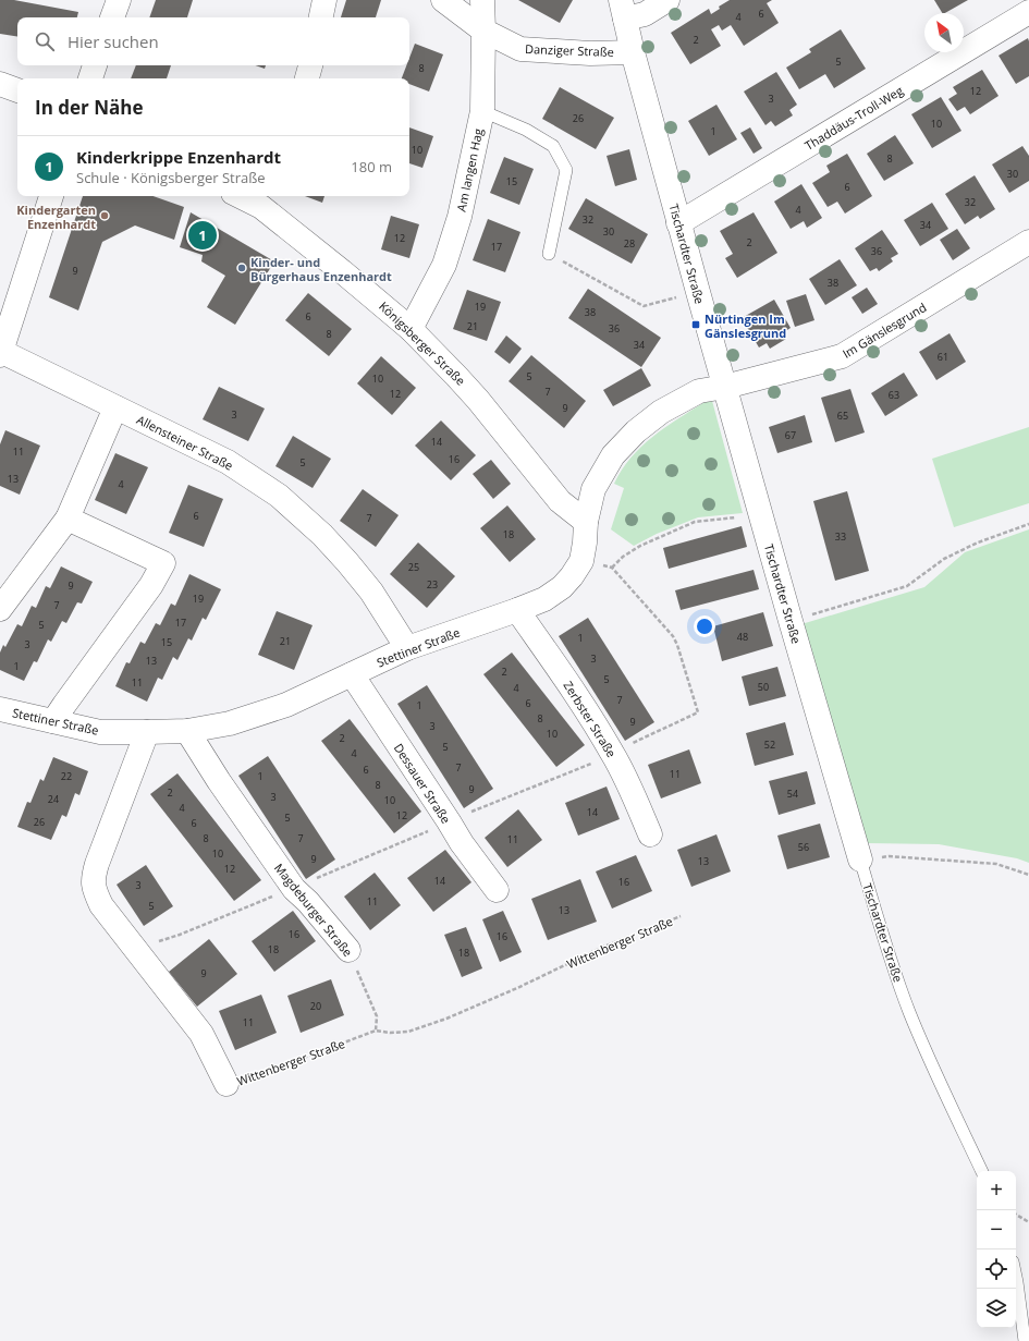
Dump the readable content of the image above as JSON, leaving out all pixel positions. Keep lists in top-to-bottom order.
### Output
{
  "streets": {
    "street": [
      "Danziger Straße",
      "Thaddäus-Troll-Weg",
      "Am langen Hag",
      "Tischardter Straße",
      "Im Gänslesgrund",
      "Königsberger Straße",
      "Allensteiner Straße",
      "Stettiner Straße",
      "Zerbster Straße",
      "Dessauer Straße",
      "Magdeburger Straße",
      "Wittenberger Straße"
    ]
  },
  "crossings": [
    ["Danziger Straße", "Am langen Hag"],
    ["Danziger Straße", "Tischardter Straße"],
    ["Thaddäus-Troll-Weg", "Tischardter Straße"],
    ["Am langen Hag", "Königsberger Straße"],
    ["Tischardter Straße", "Im Gänslesgrund"],
    ["Tischardter Straße", "Stettiner Straße"],
    ["Im Gänslesgrund", "Stettiner Straße"],
    ["Königsberger Straße", "Stettiner Straße"],
    ["Allensteiner Straße", "Stettiner Straße"],
    ["Stettiner Straße", "Zerbster Straße"],
    ["Stettiner Straße", "Dessauer Straße"],
    ["Stettiner Straße", "Magdeburger Straße"],
    ["Stettiner Straße", "Wittenberger Straße"],
    ["Magdeburger Straße", "Wittenberger Straße"]
  ],
  "places": {
    "other": ["Kindergarten Enzenhardt", "Kinder- und Bürgerhaus Enzenhardt"],
    "transit": ["Nürtingen Im Gänslesgrund"]
  },
  "house_numbers": [
    "6",
    "4",
    "2",
    "5",
    "8",
    "12",
    "3",
    "26",
    "10",
    "1",
    "10",
    "8",
    "30",
    "15",
    "6",
    "32",
    "4",
    "32",
    "34",
    "30",
    "12",
    "2",
    "28",
    "17",
    "36",
    "9",
    "38",
    "19",
    "38",
    "6",
    "21",
    "36",
    "8",
    "34",
    "61",
    "5",
    "10",
    "7",
    "12",
    "63",
    "9",
    "3",
    "65",
    "67",
    "14",
    "11",
    "16",
    "5",
    "13",
    "4",
    "6",
    "7",
    "18",
    "33",
    "25",
    "23",
    "9",
    "19",
    "7",
    "17",
    "5",
    "48",
    "1",
    "21",
    "15",
    "3",
    "3",
    "13",
    "1",
    "2",
    "5",
    "11",
    "50",
    "4",
    "7",
    "6",
    "1",
    "8",
    "9",
    "3",
    "10",
    "2",
    "52",
    "5",
    "4",
    "7",
    "6",
    "11",
    "22",
    "1",
    "8",
    "9",
    "2",
    "54",
    "3",
    "24",
    "10",
    "4",
    "14",
    "12",
    "5",
    "26",
    "6",
    "8",
    "7",
    "11",
    "56",
    "10",
    "9",
    "13",
    "12",
    "14",
    "16",
    "3",
    "11",
    "5",
    "13",
    "16",
    "16",
    "18",
    "18",
    "9",
    "20",
    "11"
  ],
  "north": "top left",
  "page": {
    "search": "Hier suchen",
    "heading": "In der Nähe",
    "list": [
      {
        "mark": "1",
        "name": "Kinderkrippe Enzenhardt",
        "note": "Schule · Königsberger Straße",
        "value": "180 m"
      }
    ],
    "pins": "1",
    "map_buttons": ["+", "−"]
  }
}
